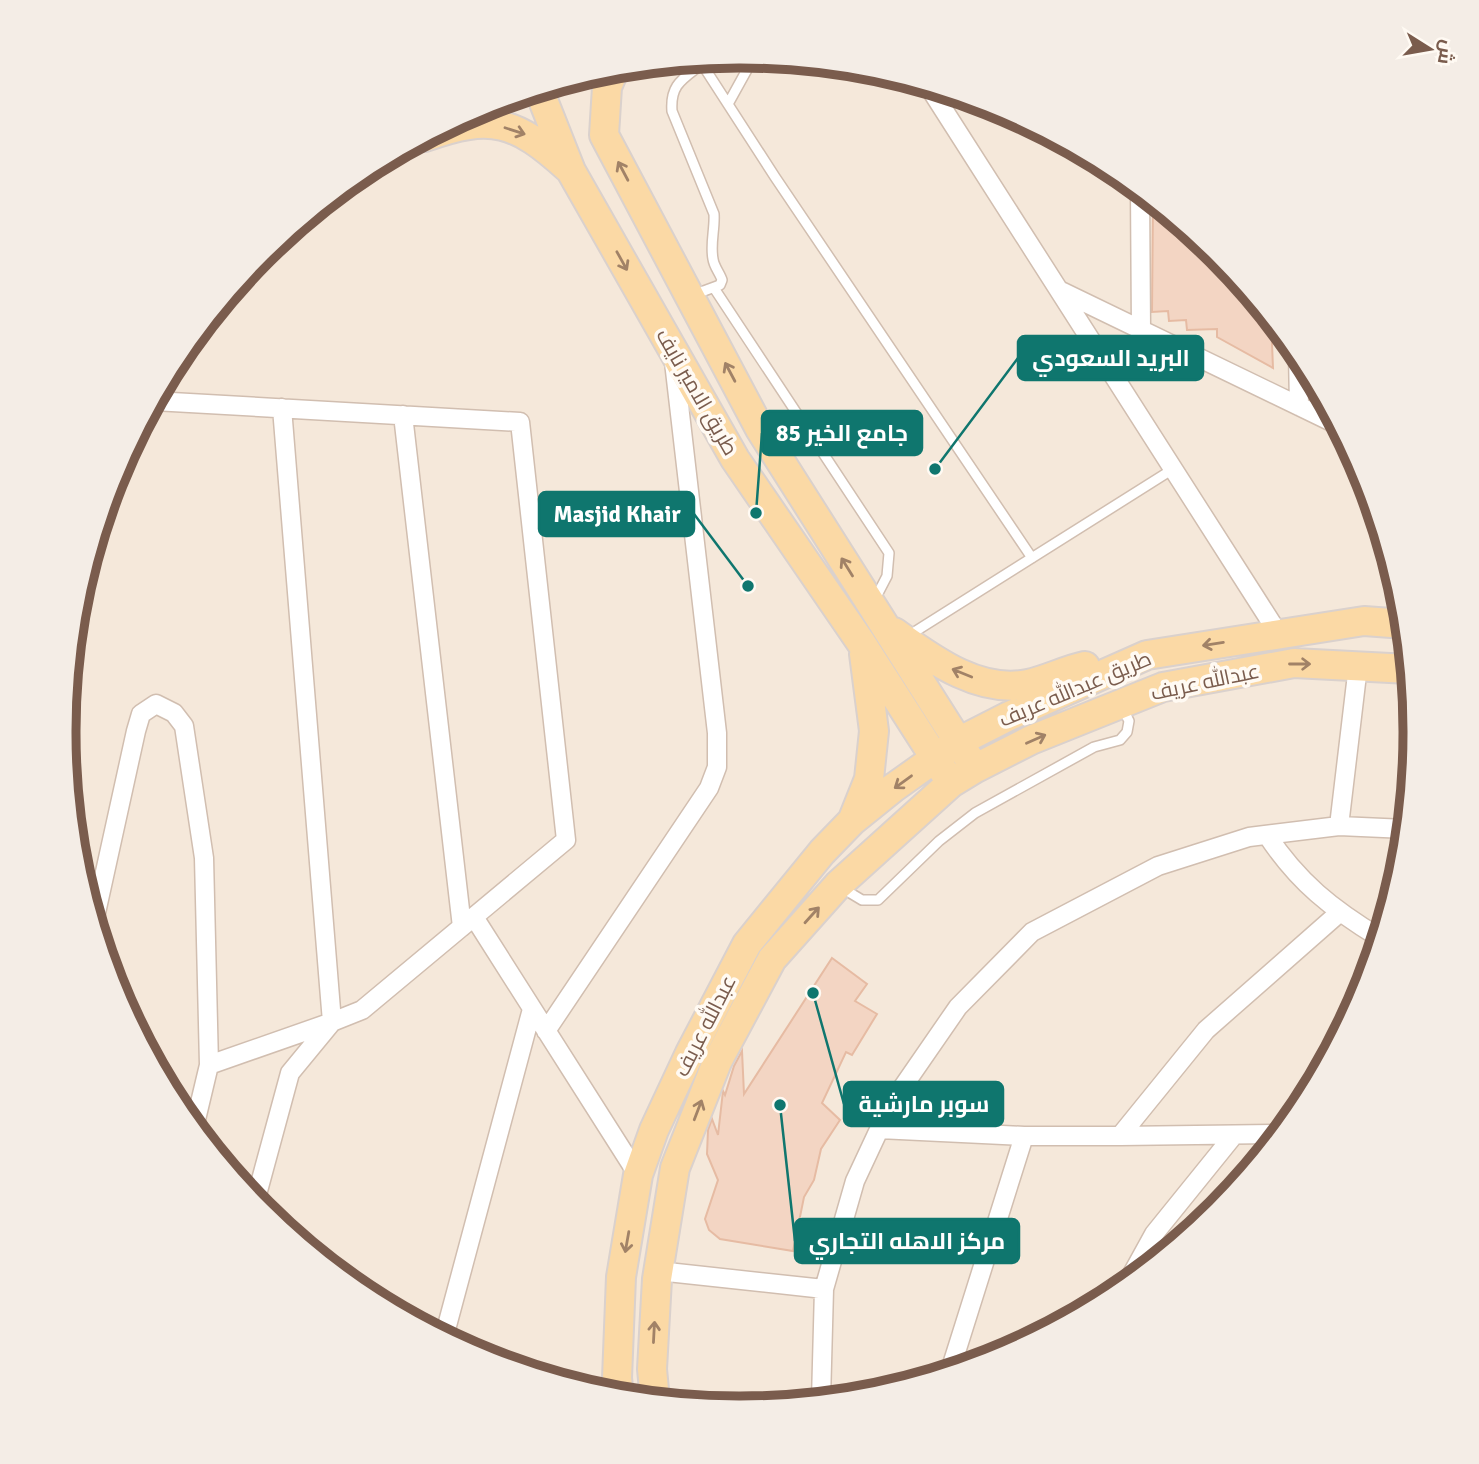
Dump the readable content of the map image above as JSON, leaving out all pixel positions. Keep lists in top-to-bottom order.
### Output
{
  "streets": {
    "main road": ["طريق الامير نايف", "عبدالله عريف", "طريق عبدالله عريف"]
  },
  "crossings": [
    ["طريق الامير نايف", "عبدالله عريف"],
    ["طريق الامير نايف", "طريق عبدالله عريف"],
    ["عبدالله عريف", "طريق عبدالله عريف"]
  ],
  "one_way": ["طريق عبدالله عريف"],
  "places": [
    "البريد السعودي",
    "جامع الخير 85",
    "Masjid Khair",
    "سوبر مارشية",
    "مركز الاهله التجاري"
  ],
  "north": "right"
}
